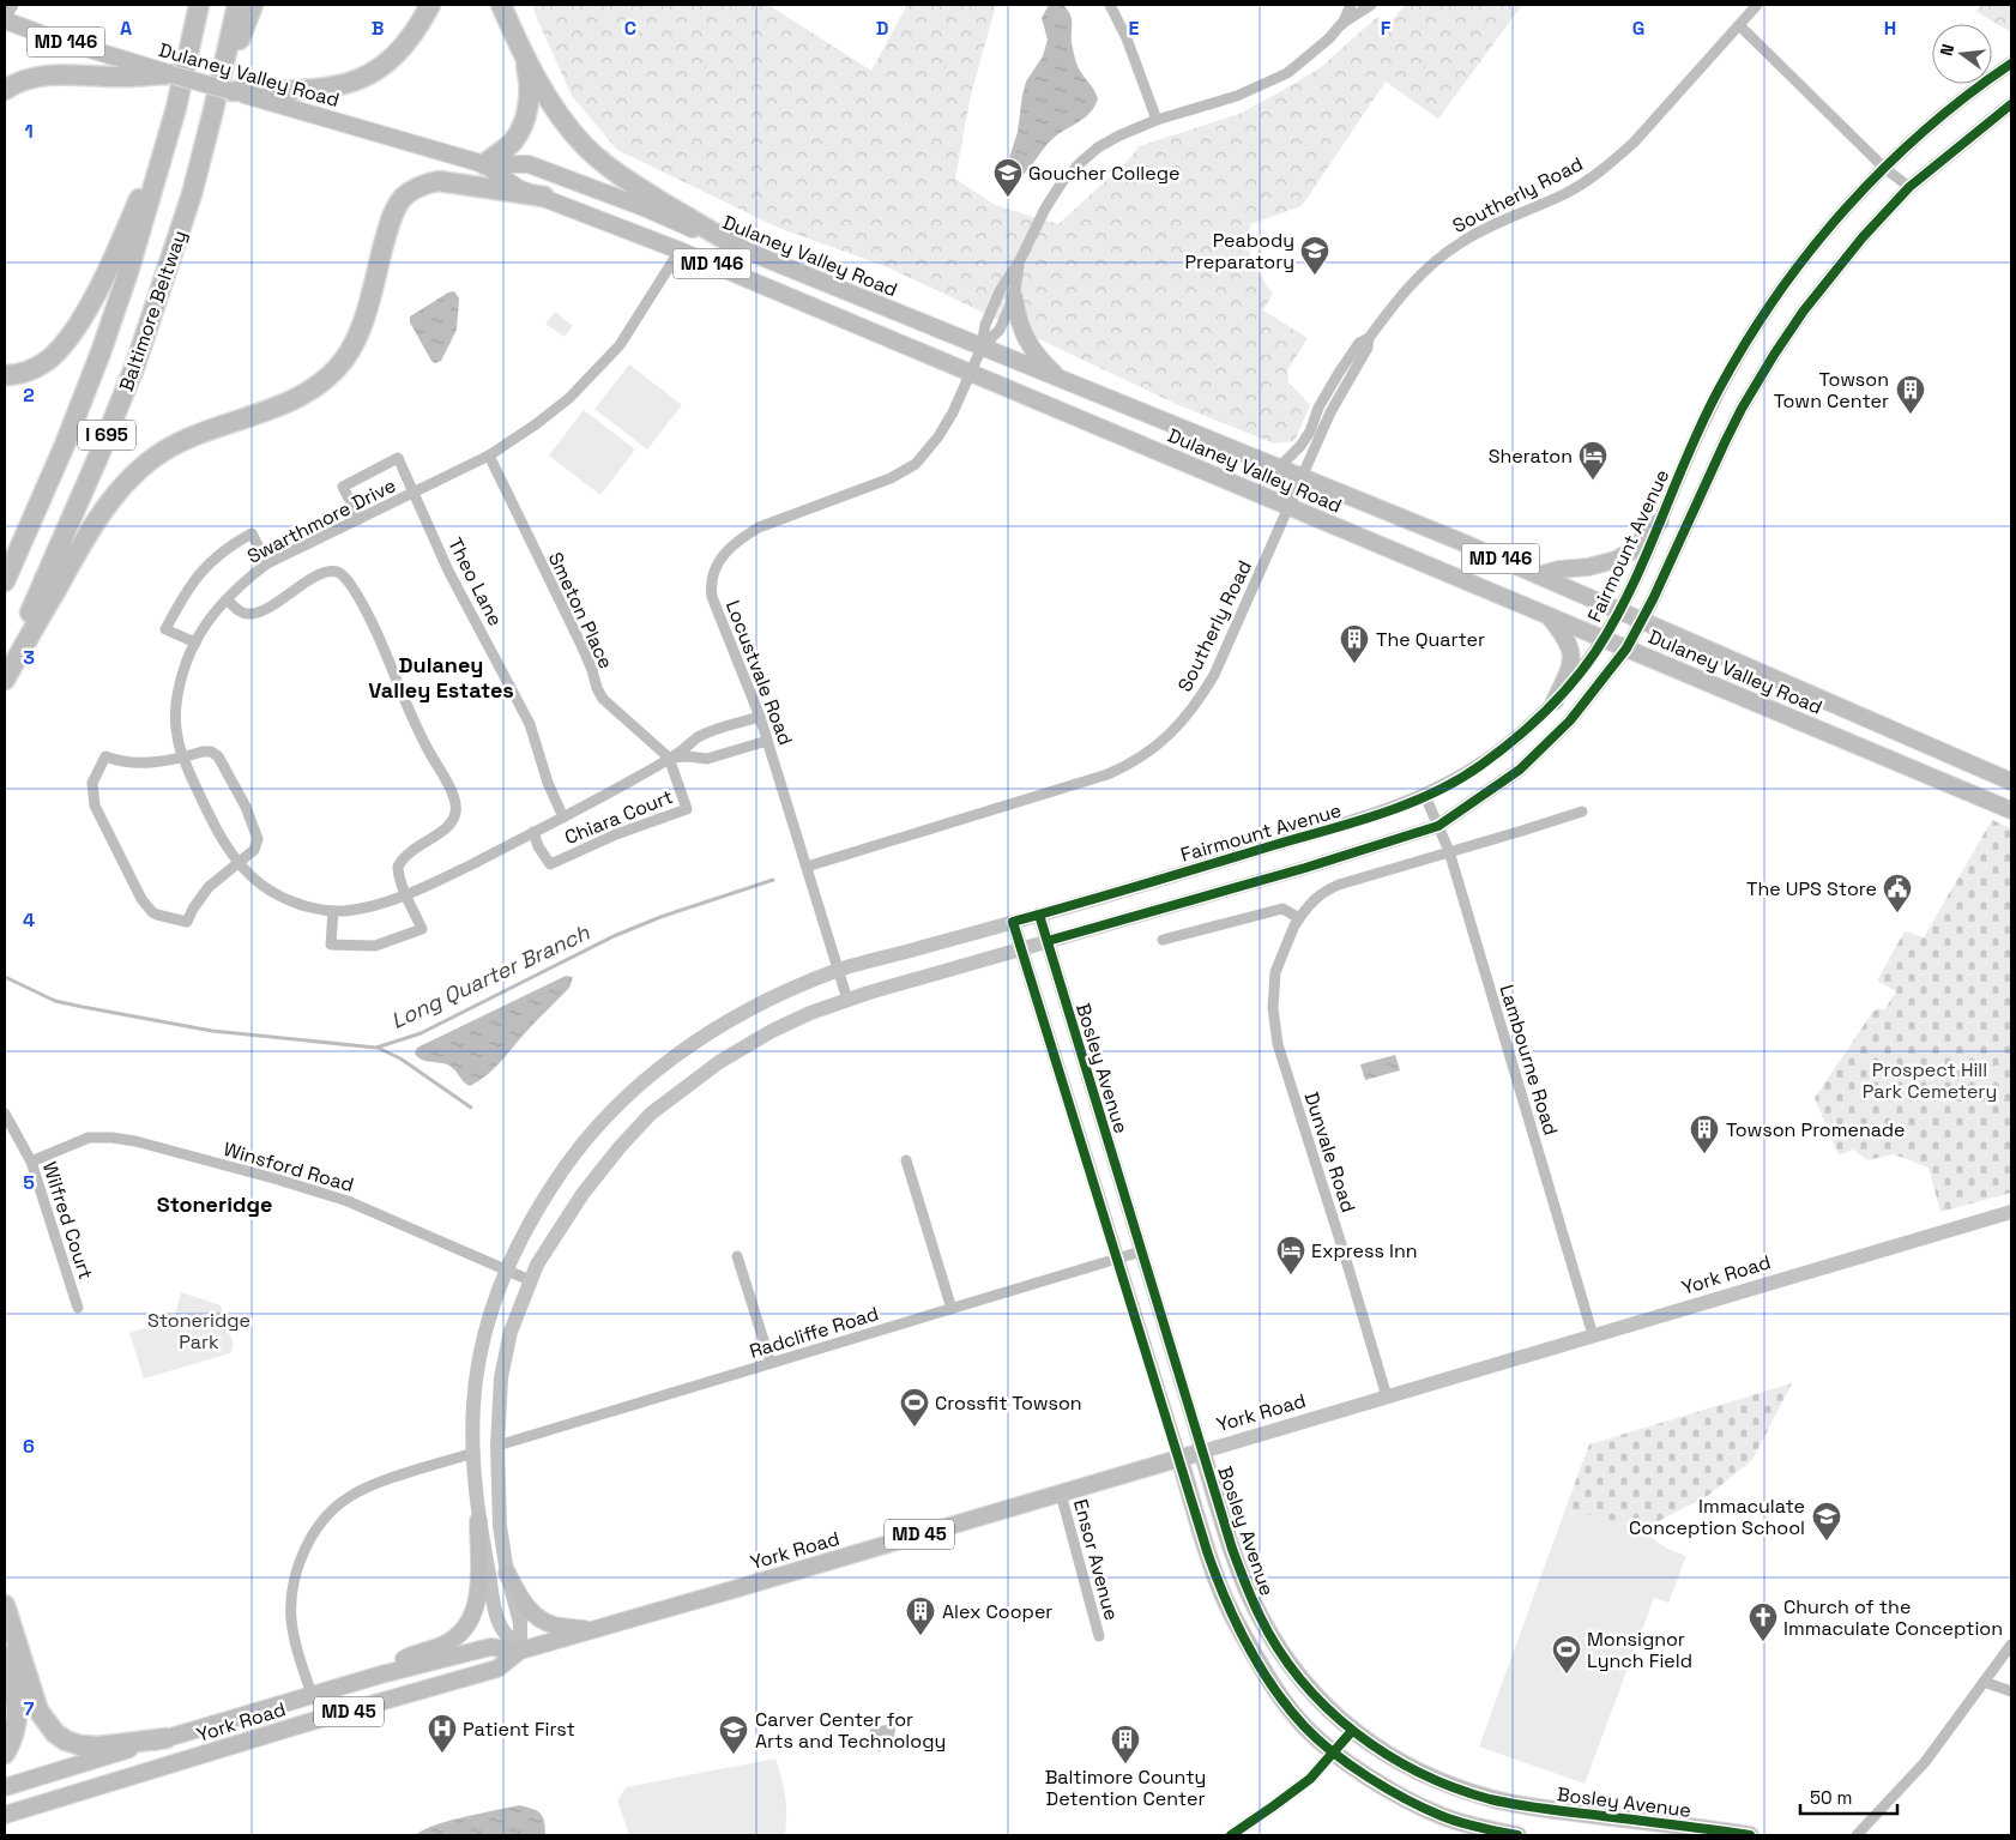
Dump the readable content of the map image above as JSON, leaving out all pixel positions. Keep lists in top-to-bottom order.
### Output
{
  "streets": {
    "highway": ["Baltimore Beltway", "I 695"],
    "main road": [
      "MD 146",
      "Dulaney Valley Road",
      "Fairmount Avenue",
      "Bosley Avenue",
      "York Road",
      "MD 45"
    ],
    "street": [
      "Southerly Road",
      "Swarthmore Drive",
      "Theo Lane",
      "Smeton Place",
      "Locustvale Road",
      "Chiara Court",
      "Lambourne Road",
      "Dunvale Road",
      "Winsford Road",
      "Wilfred Court",
      "Radcliffe Road",
      "Ensor Avenue"
    ]
  },
  "crossings": [
    ["Dulaney Valley Road", "Southerly Road"],
    ["Dulaney Valley Road", "Swarthmore Drive"],
    ["Dulaney Valley Road", "Fairmount Avenue"],
    ["Dulaney Valley Road", "Locustvale Road"],
    ["Southerly Road", "Locustvale Road"],
    ["Swarthmore Drive", "Theo Lane"],
    ["Swarthmore Drive", "Smeton Place"],
    ["Swarthmore Drive", "Locustvale Road"],
    ["Swarthmore Drive", "Chiara Court"],
    ["Fairmount Avenue", "Locustvale Road"],
    ["Fairmount Avenue", "Lambourne Road"],
    ["Fairmount Avenue", "Bosley Avenue"],
    ["Fairmount Avenue", "Winsford Road"],
    ["Fairmount Avenue", "York Road"],
    ["Smeton Place", "Chiara Court"],
    ["Lambourne Road", "Dunvale Road"],
    ["Lambourne Road", "York Road"],
    ["Bosley Avenue", "York Road"],
    ["Bosley Avenue", "Radcliffe Road"],
    ["Dunvale Road", "York Road"],
    ["Winsford Road", "Wilfred Court"],
    ["York Road", "Ensor Avenue"]
  ],
  "districts": ["Dulaney Valley Estates", "Stoneridge"],
  "water": ["Long Quarter Branch"],
  "parks": ["Prospect Hill Park Cemetery", "Stoneridge Park"],
  "places": {
    "school or university": [
      "Goucher College",
      "Peabody Preparatory",
      "Immaculate Conception School",
      "Carver Center for Arts and Technology"
    ],
    "building": [
      "Towson Town Center",
      "The Quarter",
      "Towson Promenade",
      "Alex Cooper",
      "Baltimore County Detention Center"
    ],
    "hotel": ["Sheraton", "Express Inn"],
    "public building": ["The UPS Store"],
    "sports": ["Crossfit Towson", "Monsignor Lynch Field"],
    "church": ["Church of the Immaculate Conception"],
    "hospital": ["Patient First"]
  },
  "scale_bar": "50 m",
  "north": "left",
  "grid": {
    "columns": [
      "A",
      "B",
      "C",
      "D",
      "E",
      "F",
      "G",
      "H"
    ],
    "rows": [
      "1",
      "2",
      "3",
      "4",
      "5",
      "6",
      "7"
    ]
  }
}
